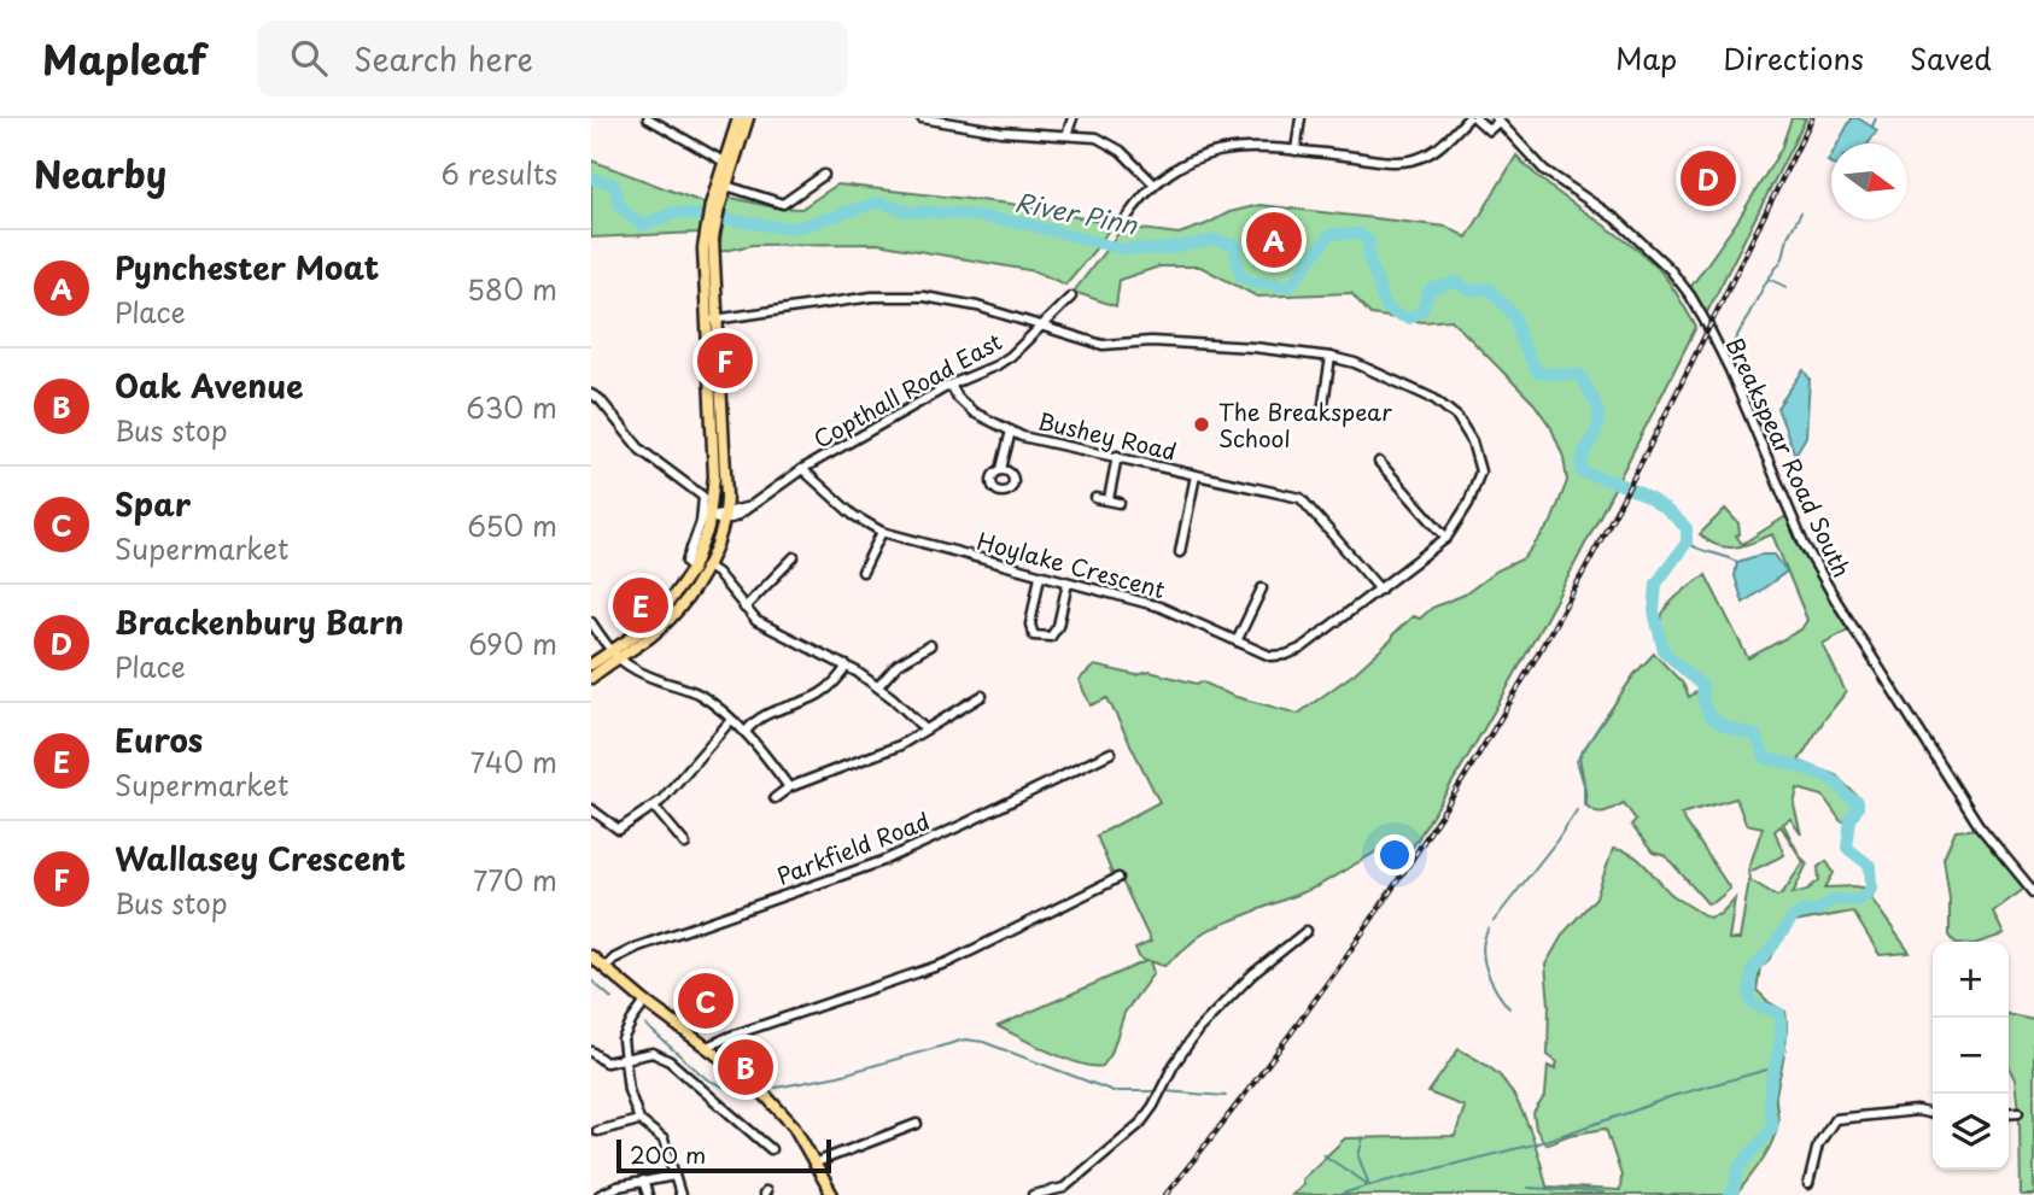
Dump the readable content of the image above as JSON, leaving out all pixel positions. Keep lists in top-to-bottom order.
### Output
{
  "streets": {
    "street": [
      "Copthall Road East",
      "Bushey Road",
      "Breakspear Road South",
      "Hoylake Crescent",
      "Parkfield Road"
    ]
  },
  "crossings": [
    ["Copthall Road East", "Bushey Road"],
    ["Copthall Road East", "Hoylake Crescent"],
    ["Bushey Road", "Hoylake Crescent"]
  ],
  "water": ["River Pinn"],
  "places": ["The Breakspear School"],
  "scale_bar": "200 m",
  "north": "right",
  "page": {
    "header": "Mapleaf",
    "search": "Search here",
    "nav": ["Map", "Directions", "Saved"],
    "heading": ["Nearby", "6 results"],
    "pins": [
      "D",
      "A",
      "F",
      "E",
      "C",
      "B"
    ],
    "list": [
      {
        "mark": "A",
        "name": "Pynchester Moat",
        "note": "Place",
        "value": "580 m"
      },
      {
        "mark": "B",
        "name": "Oak Avenue",
        "note": "Bus stop",
        "value": "630 m"
      },
      {
        "mark": "C",
        "name": "Spar",
        "note": "Supermarket",
        "value": "650 m"
      },
      {
        "mark": "D",
        "name": "Brackenbury Barn",
        "note": "Place",
        "value": "690 m"
      },
      {
        "mark": "E",
        "name": "Euros",
        "note": "Supermarket",
        "value": "740 m"
      },
      {
        "mark": "F",
        "name": "Wallasey Crescent",
        "note": "Bus stop",
        "value": "770 m"
      }
    ],
    "map_buttons": ["+", "−"],
    "scale": "200 m"
  }
}
